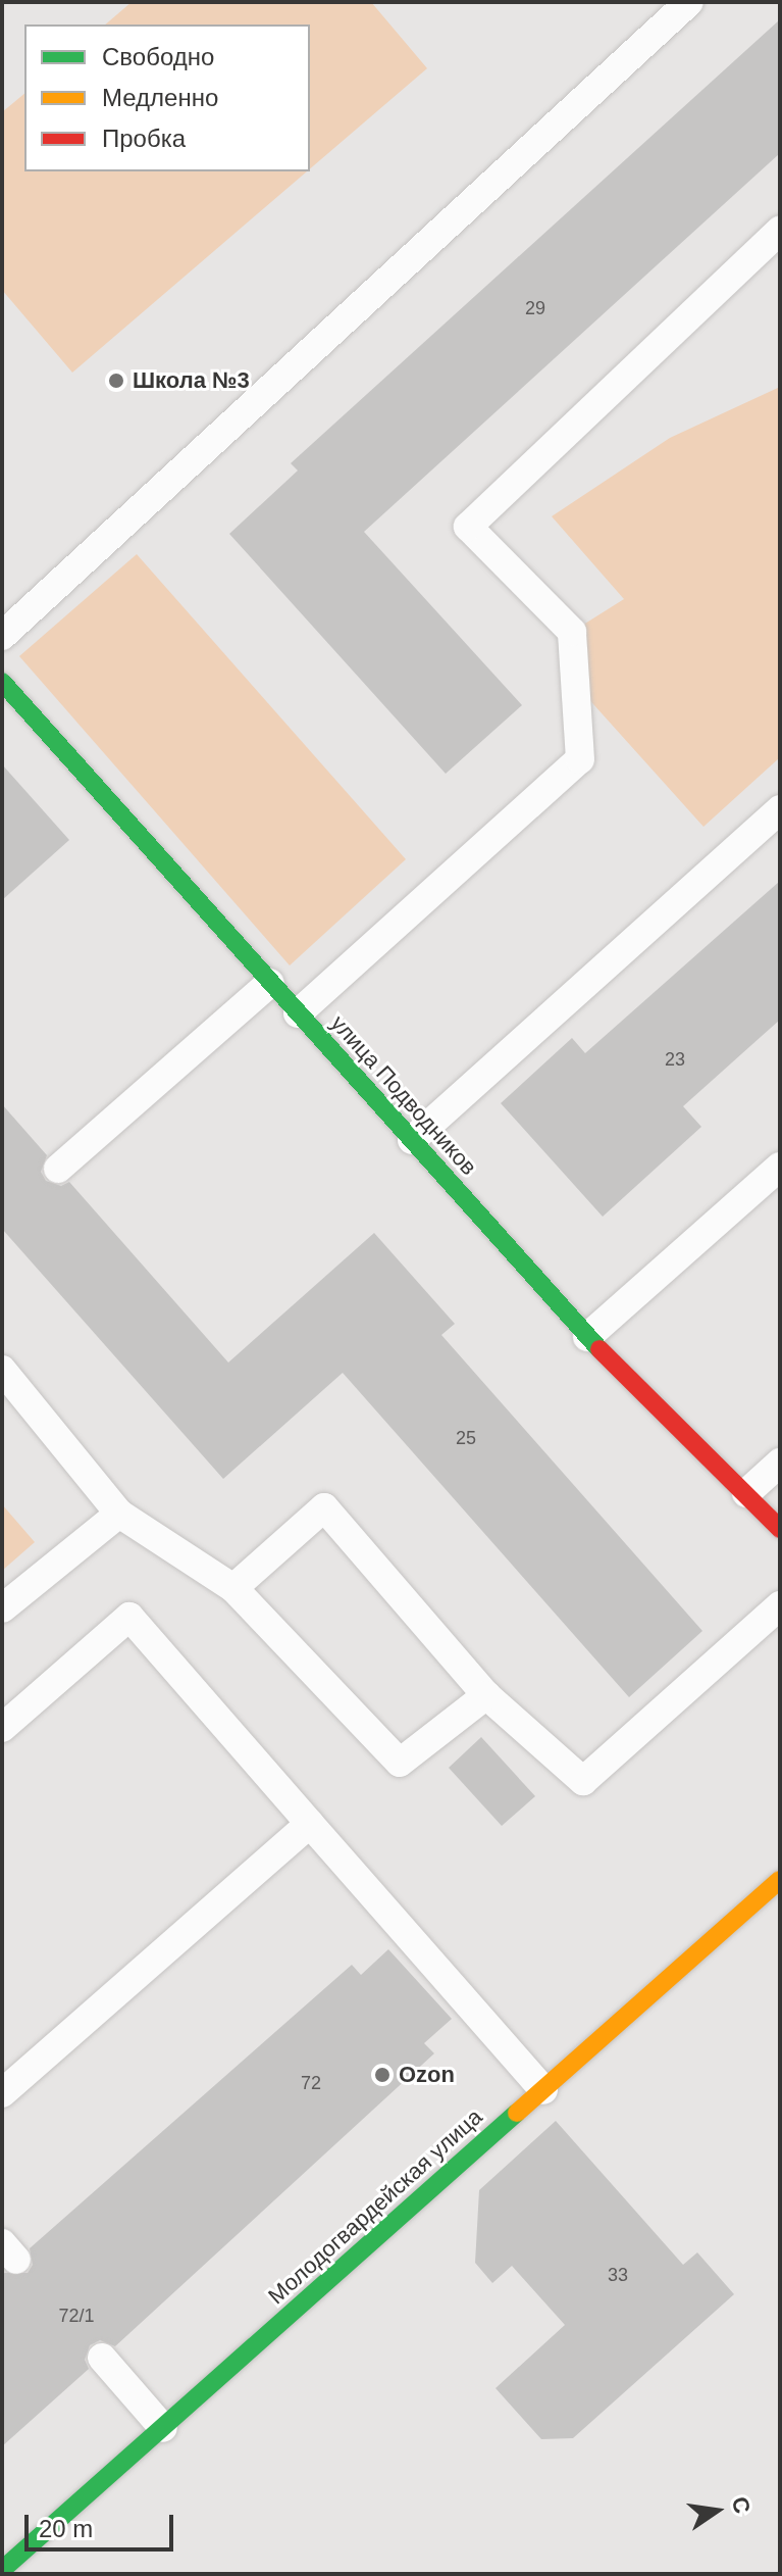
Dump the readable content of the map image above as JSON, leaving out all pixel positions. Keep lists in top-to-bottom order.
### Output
{
  "streets": {
    "street": ["улица Подводников", "Молодогвардейская улица"]
  },
  "places": ["Школа №3", "Ozon"],
  "house_numbers": [
    "29",
    "23",
    "25",
    "72",
    "33",
    "72/1"
  ],
  "legend": ["Свободно", "Медленно", "Пробка"],
  "scale_bar": "20 m",
  "north": "right"
}
